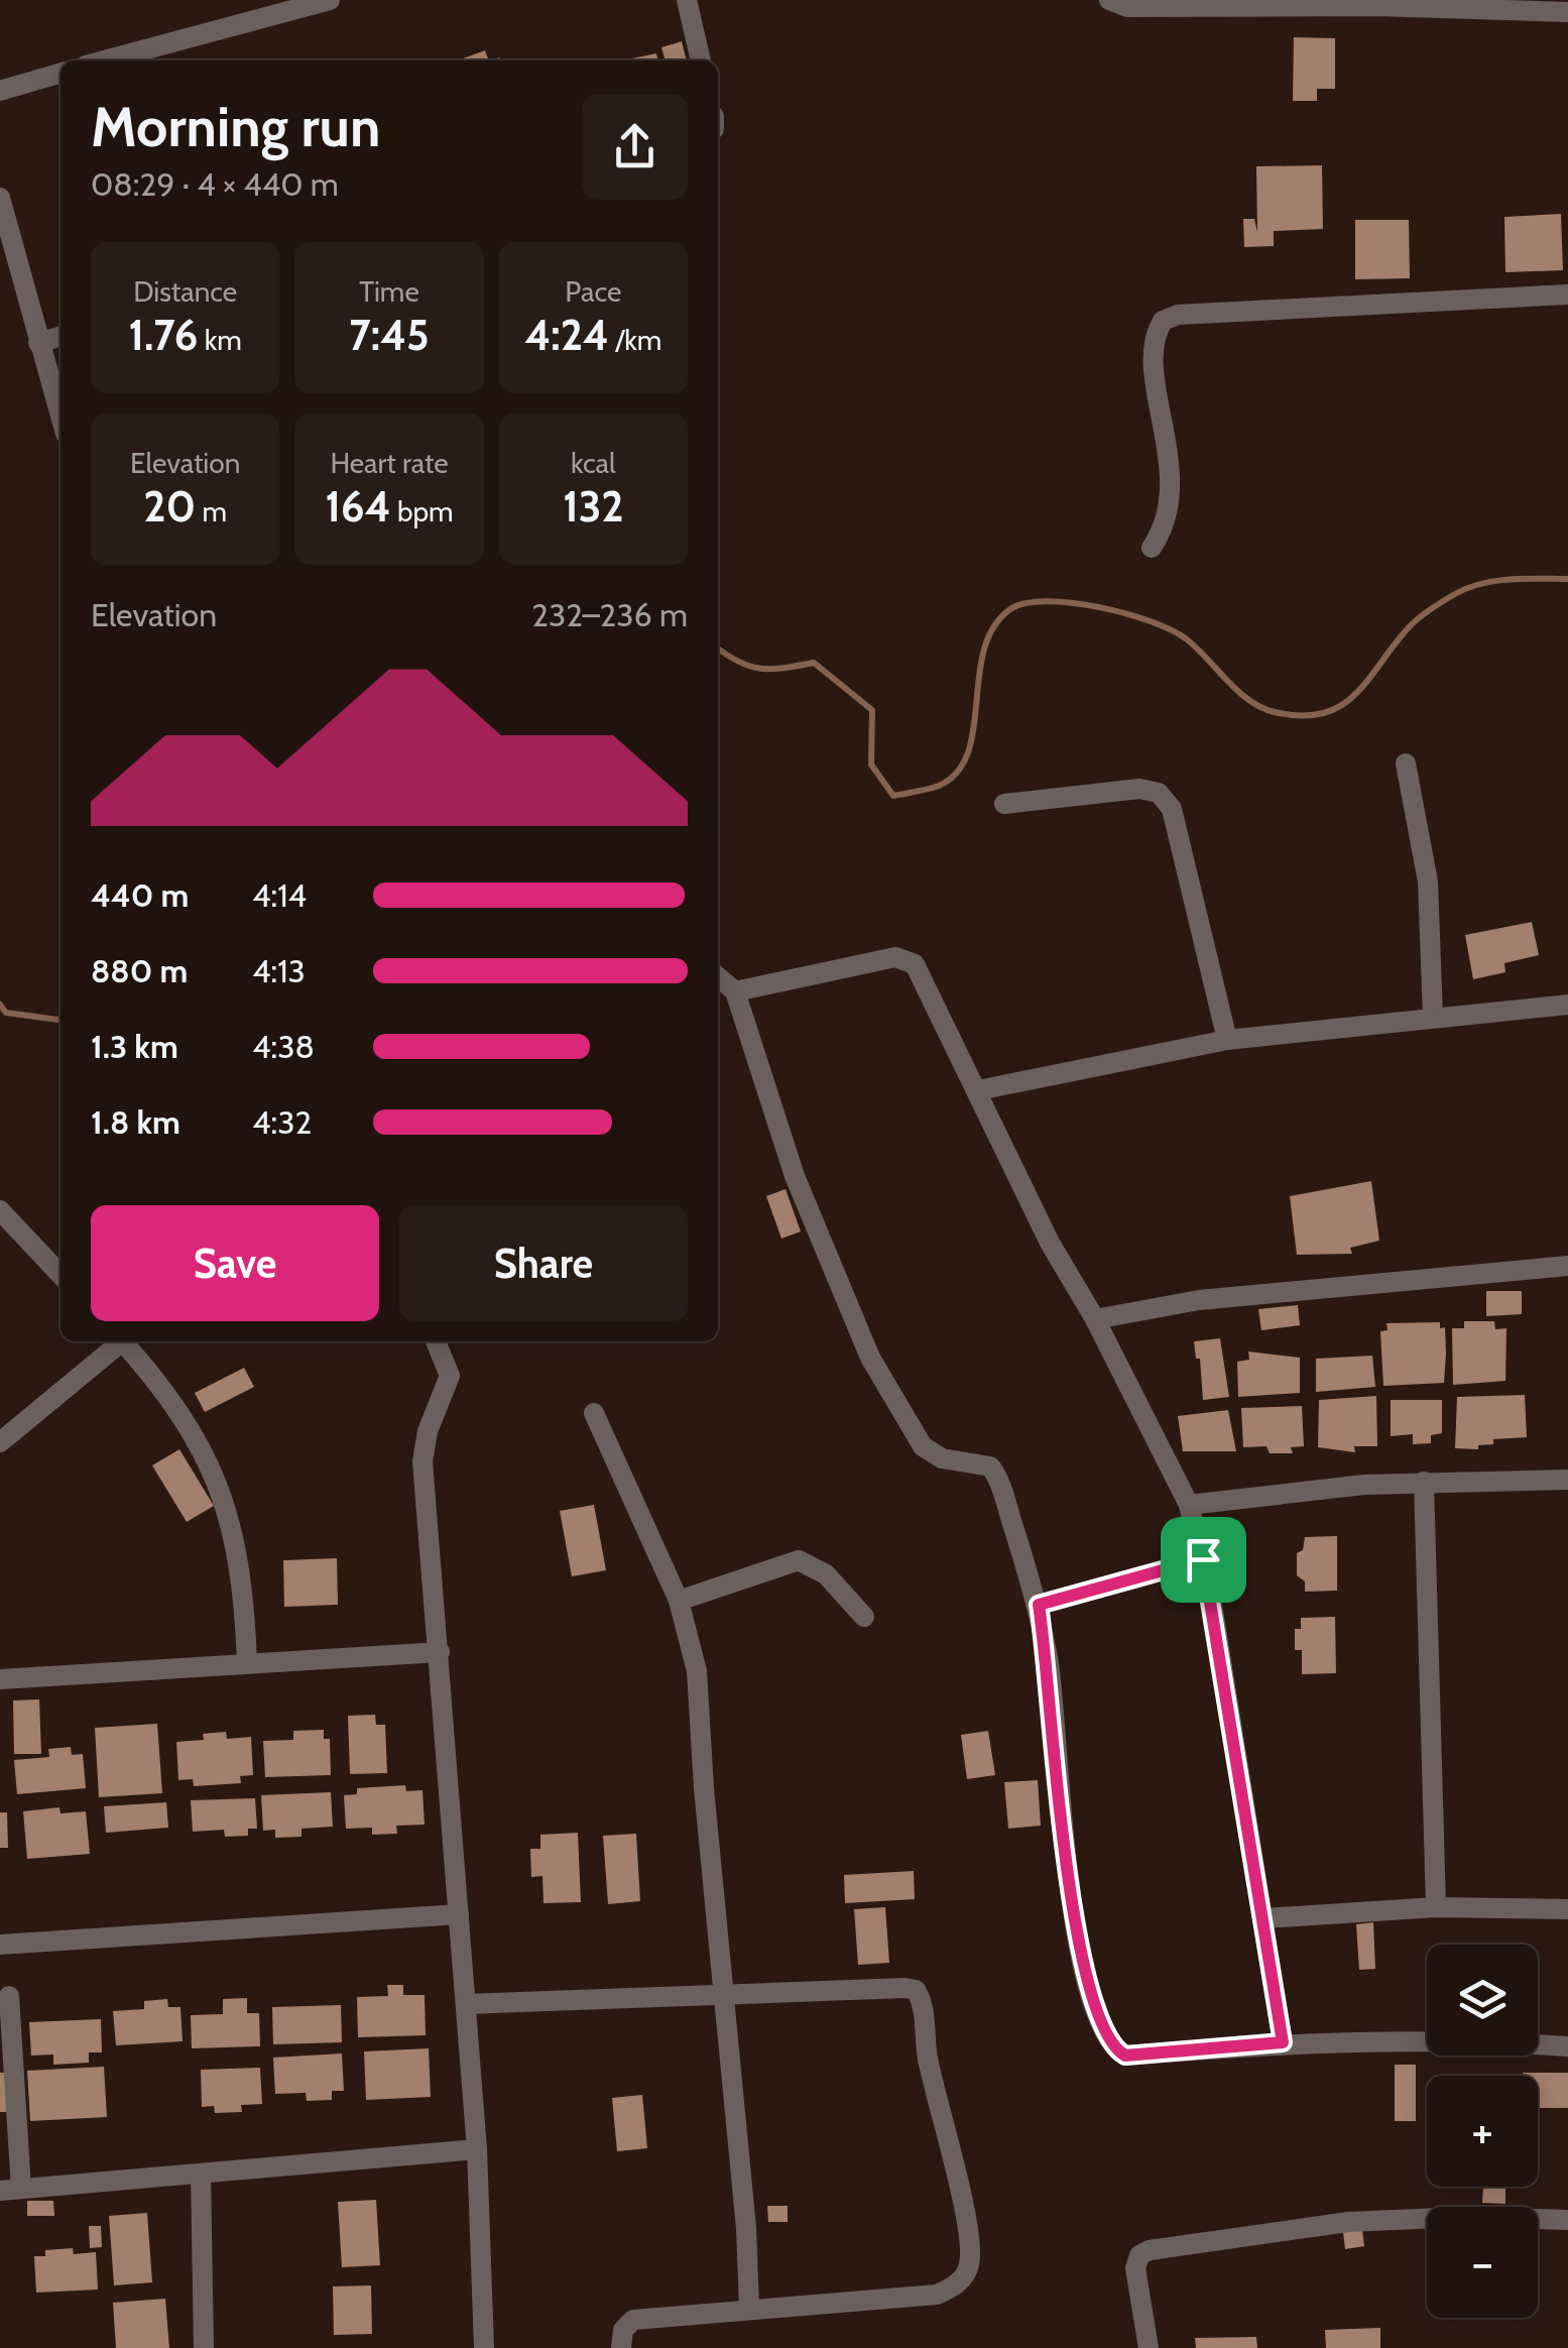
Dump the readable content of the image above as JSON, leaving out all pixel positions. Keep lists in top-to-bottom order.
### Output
{
  "page": {
    "heading": ["Morning run", "08:29 · 4 × 440 m"],
    "stats": [
      ["Distance", "1.76 km"],
      ["Time", "7:45"],
      ["Pace", "4:24 /km"],
      ["Elevation", "20 m"],
      ["Heart rate", "164 bpm"],
      ["kcal", "132"]
    ],
    "chart": ["Elevation", "232–236 m"],
    "list": [
      {
        "name": "440 m",
        "note": "4:14"
      },
      {
        "name": "880 m",
        "note": "4:13"
      },
      {
        "name": "1.3 km",
        "note": "4:38"
      },
      {
        "name": "1.8 km",
        "note": "4:32"
      }
    ],
    "buttons": ["Save", "Share"],
    "map_buttons": ["+", "−"]
  }
}
